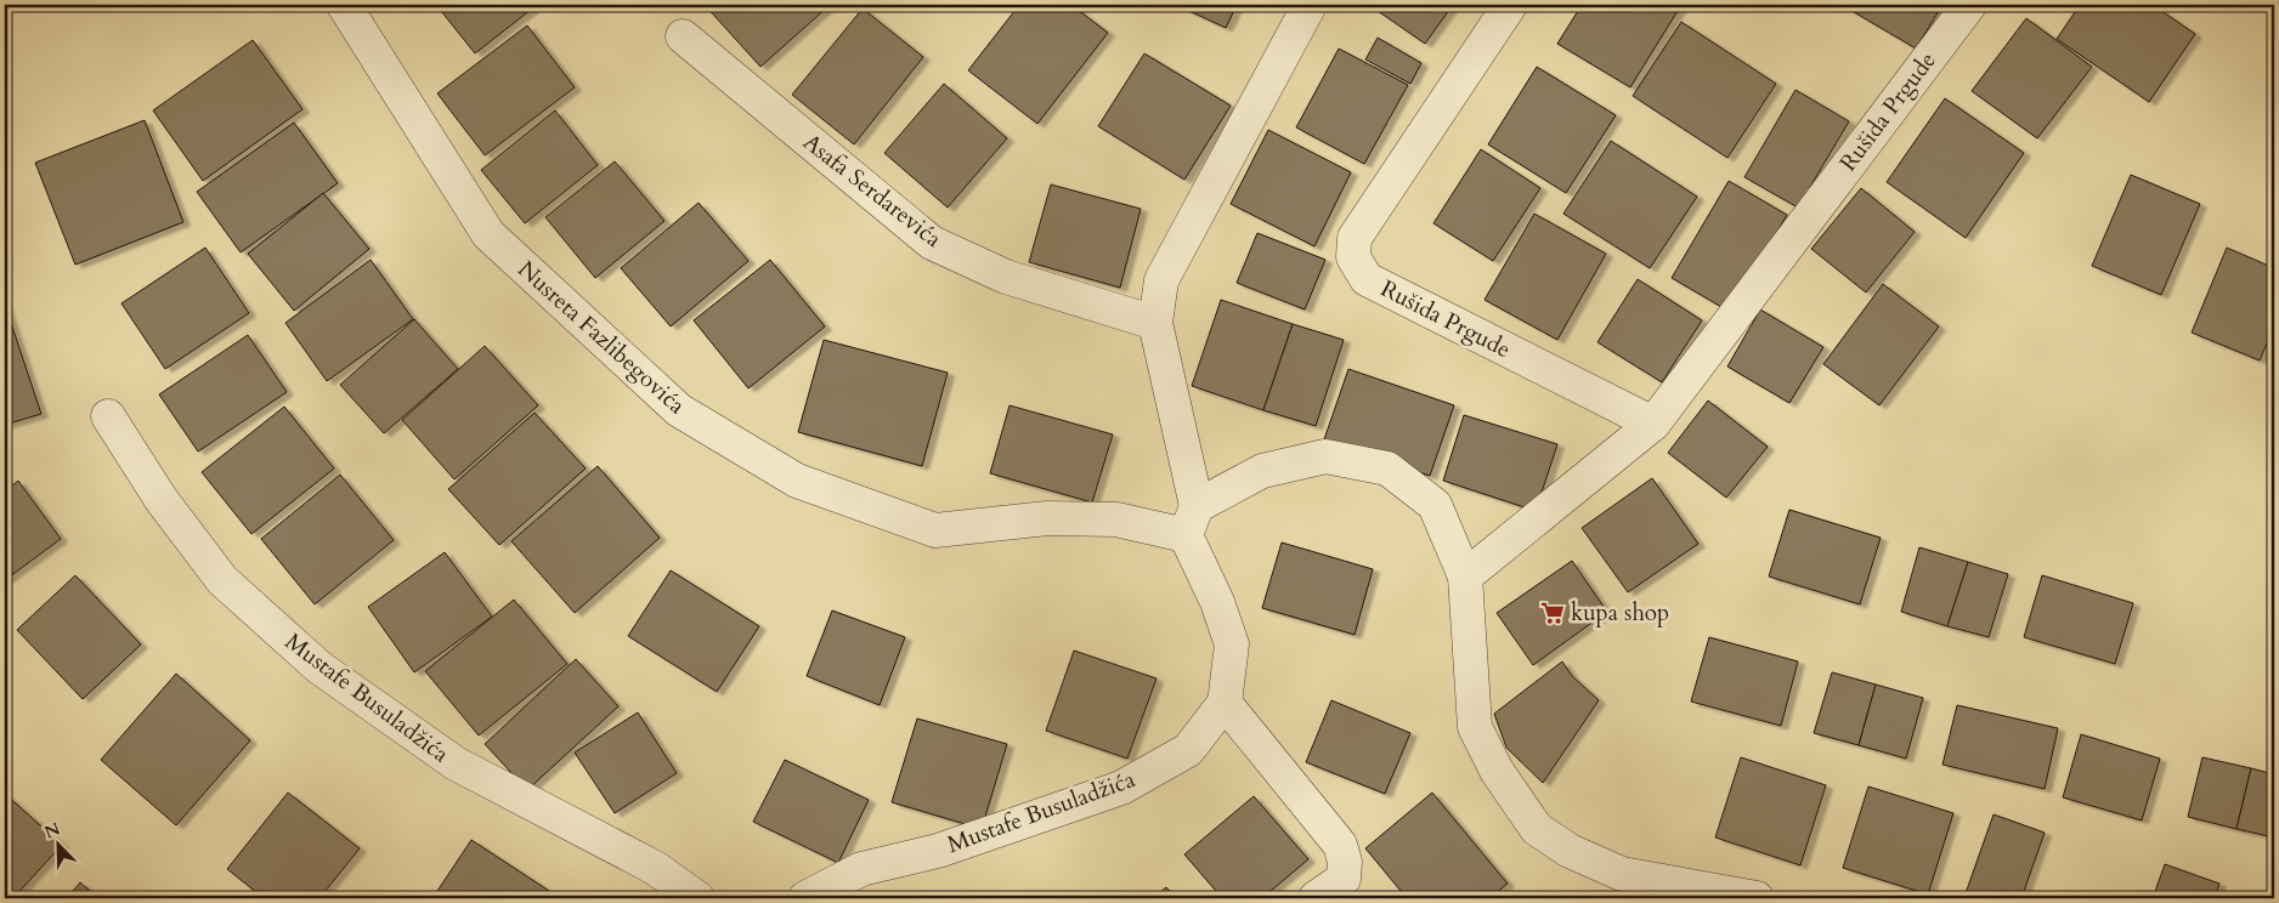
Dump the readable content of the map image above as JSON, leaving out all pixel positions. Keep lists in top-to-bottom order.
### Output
{
  "streets": {
    "street": [
      "Rušida Prgude",
      "Asafa Serdarevića",
      "Nusreta Fazlibegovića",
      "Mustafe Busuladžića"
    ]
  },
  "places": {
    "supermarket": ["kupa shop"]
  },
  "north": "top left"
}
